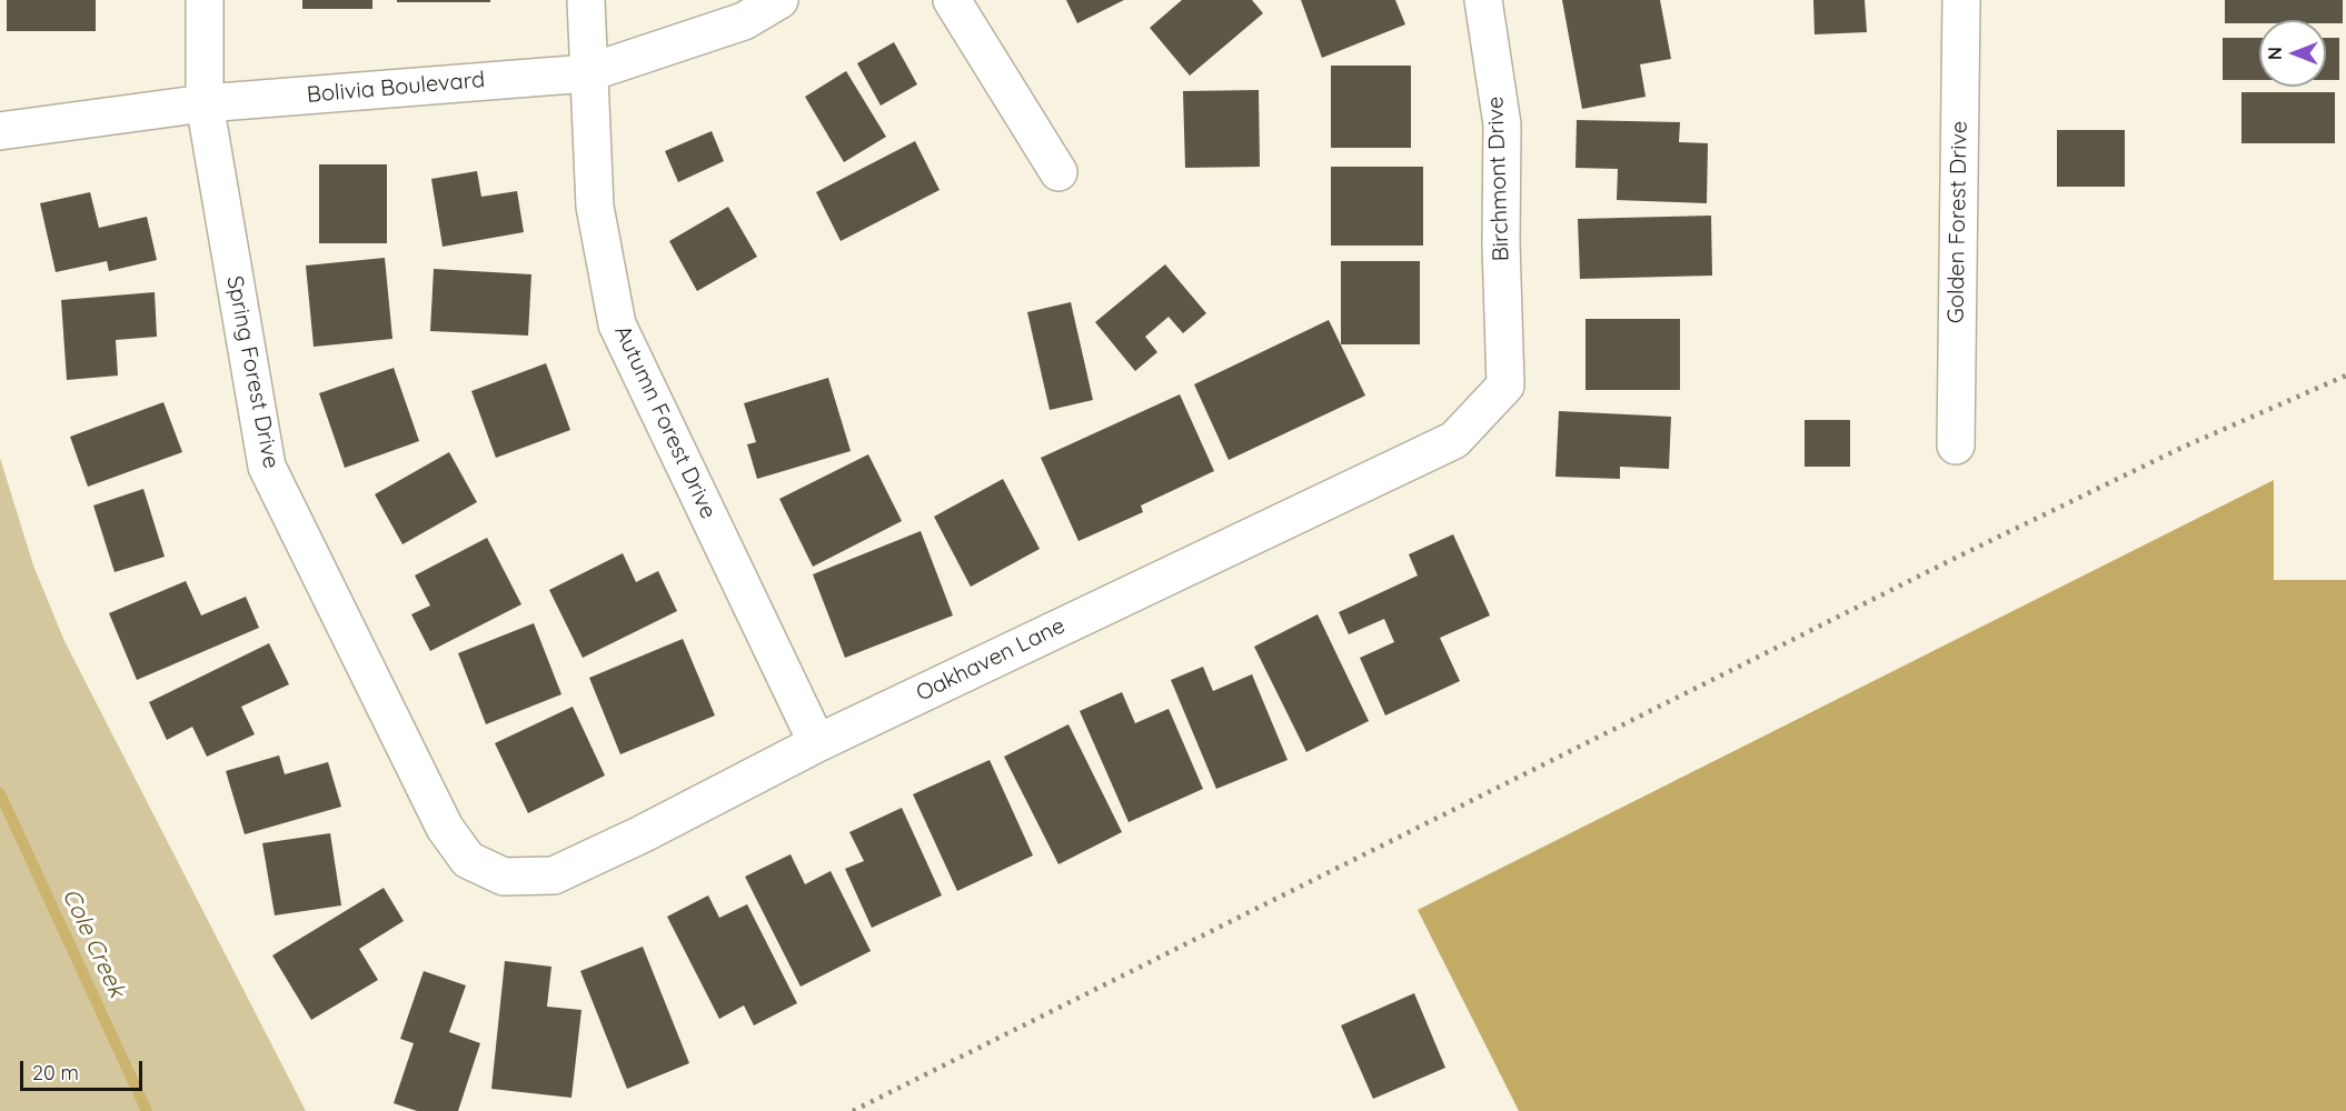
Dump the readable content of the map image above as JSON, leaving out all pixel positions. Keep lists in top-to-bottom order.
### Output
{
  "streets": {
    "street": [
      "Bolivia Boulevard",
      "Birchmont Drive",
      "Golden Forest Drive",
      "Spring Forest Drive",
      "Autumn Forest Drive",
      "Oakhaven Lane"
    ]
  },
  "crossings": [
    ["Bolivia Boulevard", "Spring Forest Drive"],
    ["Bolivia Boulevard", "Autumn Forest Drive"],
    ["Birchmont Drive", "Oakhaven Lane"],
    ["Spring Forest Drive", "Oakhaven Lane"],
    ["Autumn Forest Drive", "Oakhaven Lane"]
  ],
  "water": ["Cole Creek"],
  "scale_bar": "20 m",
  "north": "left"
}
